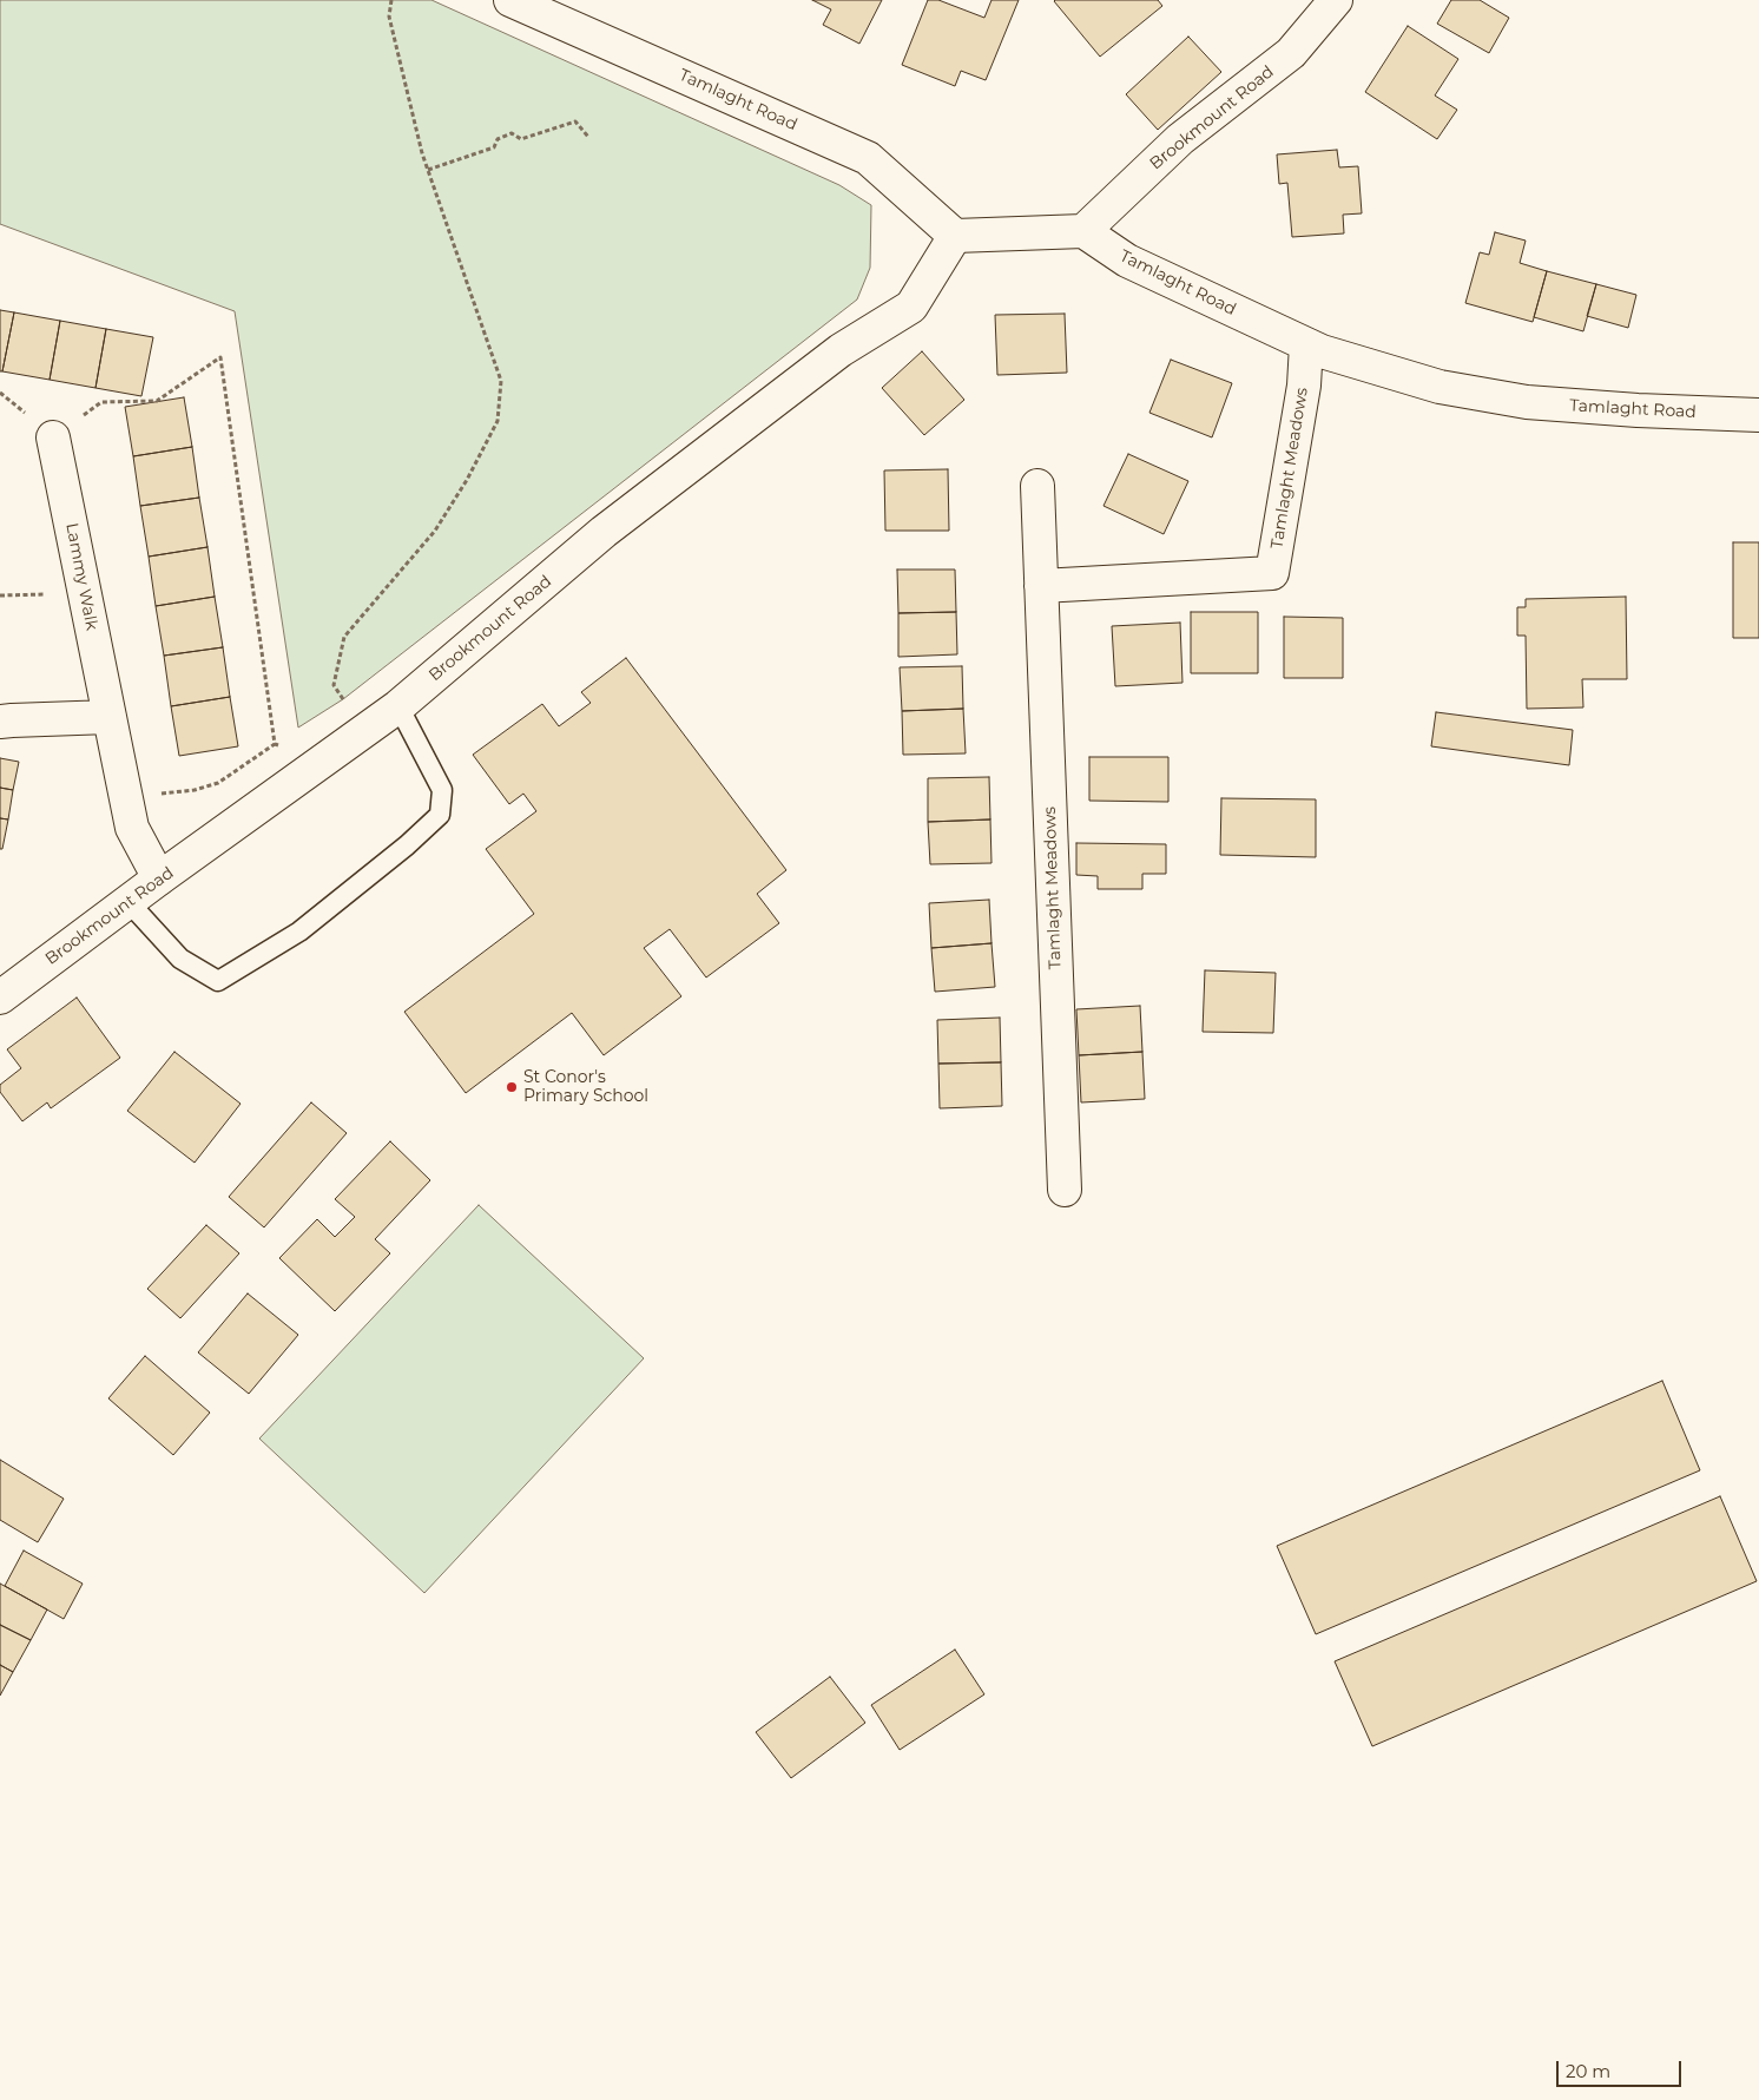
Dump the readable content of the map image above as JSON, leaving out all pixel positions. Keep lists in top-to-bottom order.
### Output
{
  "streets": {
    "street": [
      "Tamlaght Road",
      "Brookmount Road",
      "Tamlaght Meadows",
      "Lammy Walk"
    ]
  },
  "crossings": [
    ["Tamlaght Road", "Brookmount Road"],
    ["Tamlaght Road", "Tamlaght Meadows"],
    ["Brookmount Road", "Lammy Walk"]
  ],
  "places": ["St Conor's Primary School"],
  "scale_bar": "20 m"
}
